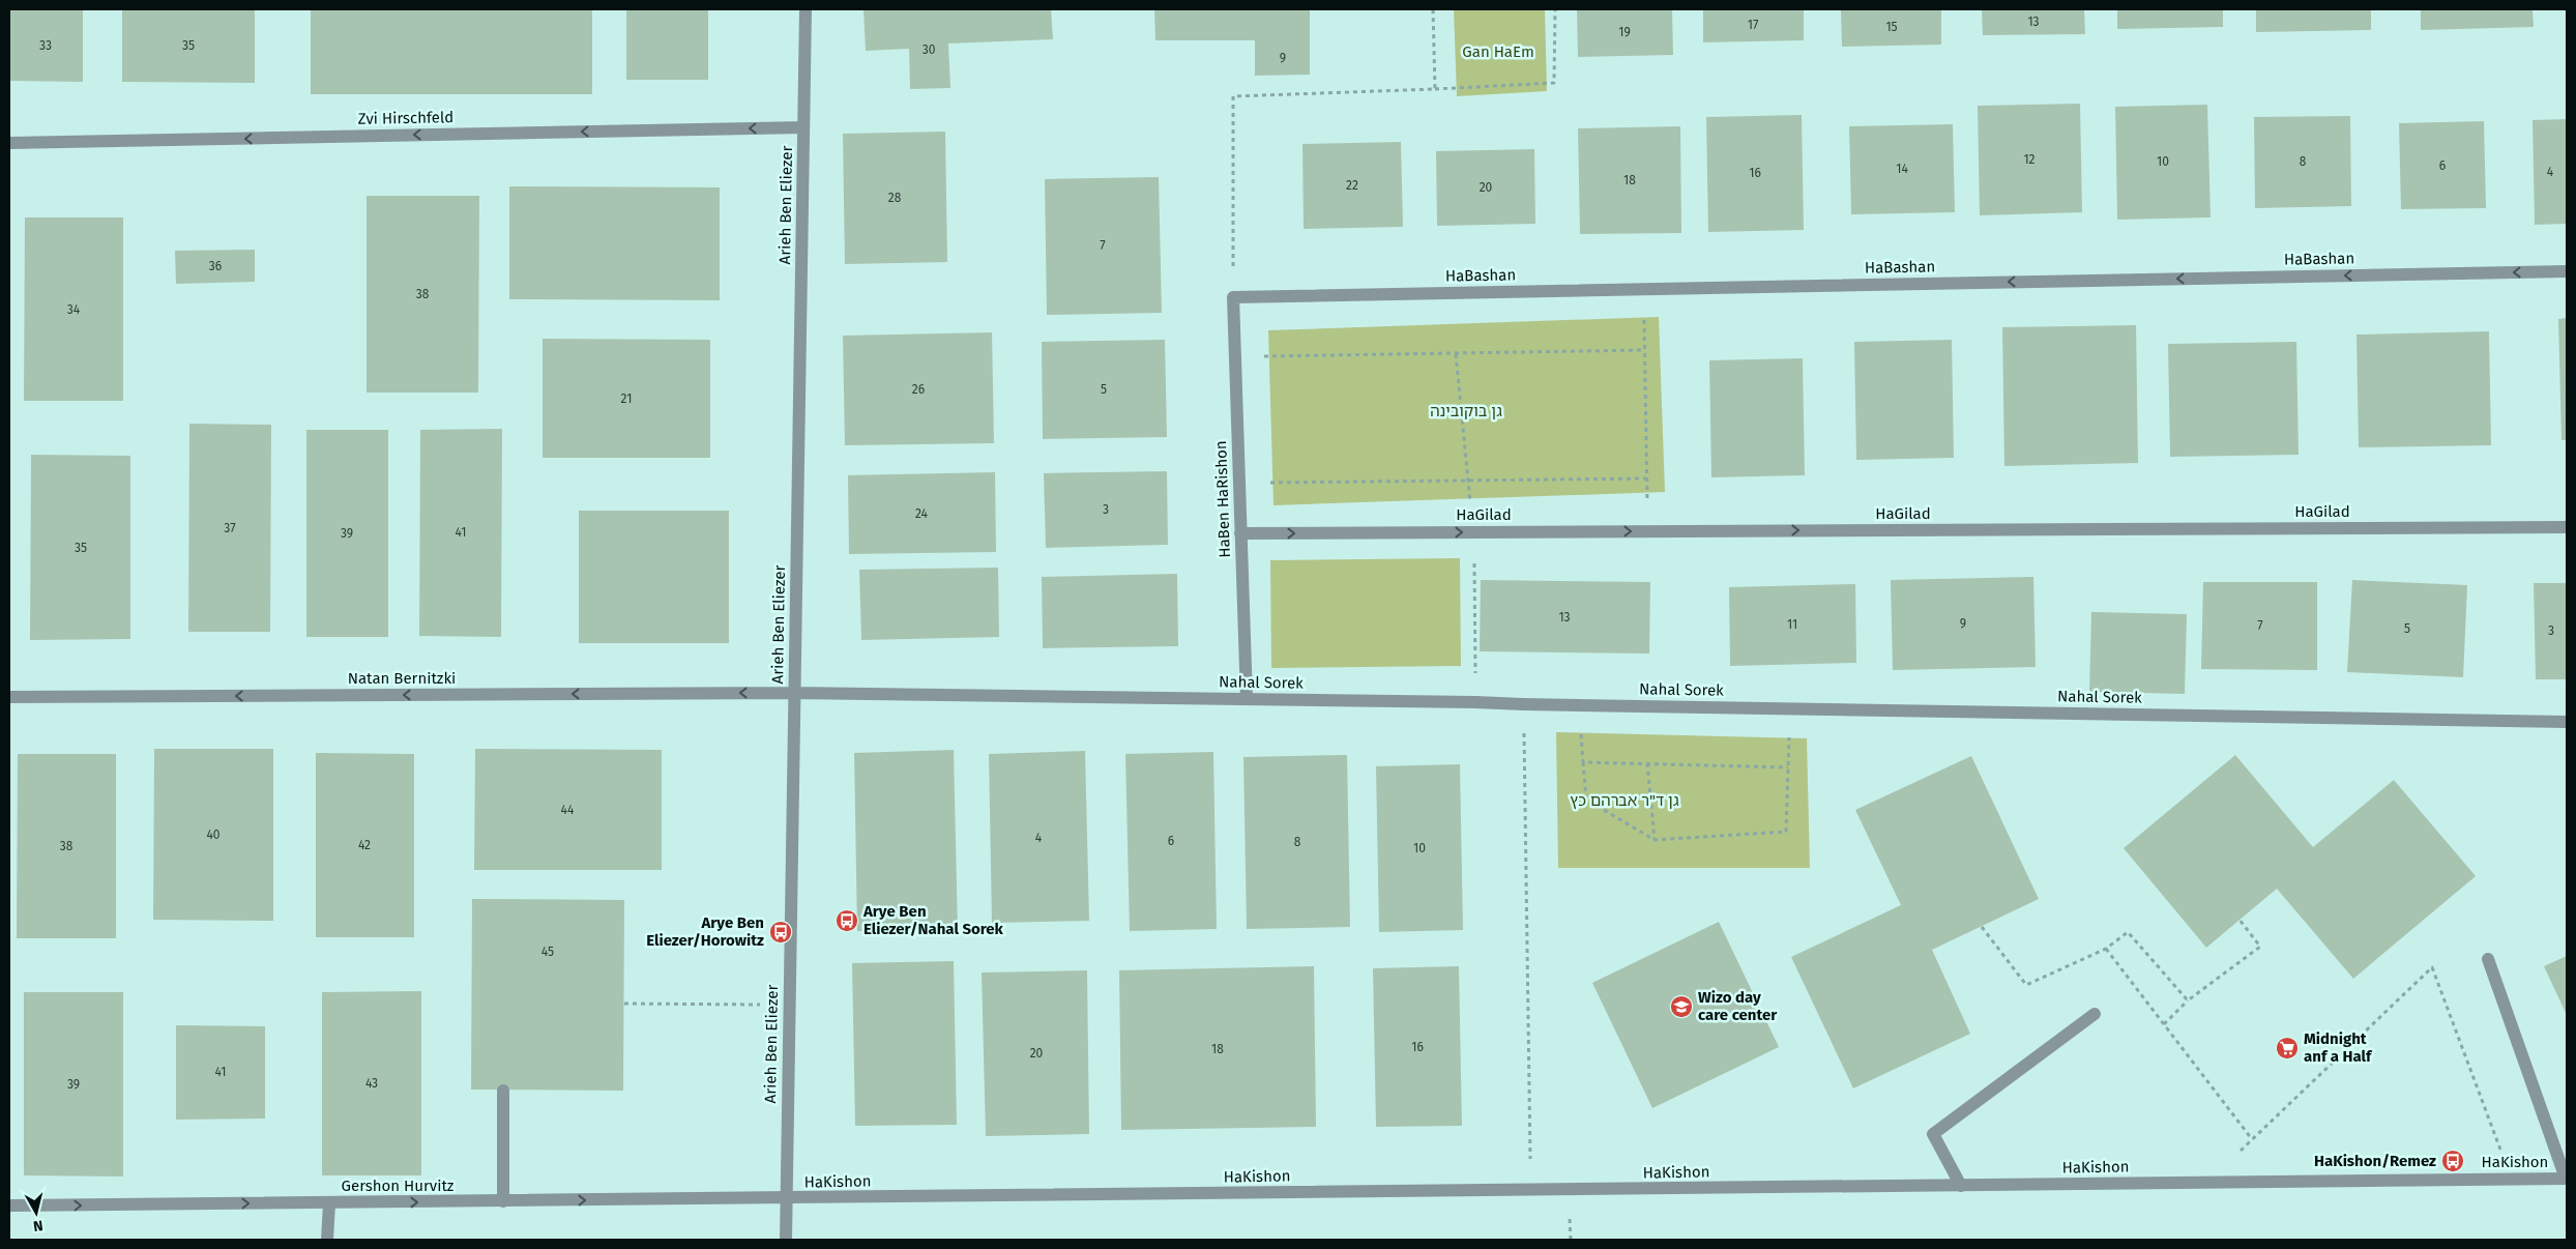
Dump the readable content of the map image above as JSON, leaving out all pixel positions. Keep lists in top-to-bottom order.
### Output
{
  "streets": {
    "street": [
      "Zvi Hirschfeld",
      "Arieh Ben Eliezer",
      "HaBashan",
      "HaBen HaRishon",
      "HaGilad",
      "Natan Bernitzki",
      "Nahal Sorek",
      "HaKishon",
      "Gershon Hurvitz"
    ]
  },
  "crossings": [
    ["Zvi Hirschfeld", "Arieh Ben Eliezer"],
    ["Arieh Ben Eliezer", "Natan Bernitzki"],
    ["Arieh Ben Eliezer", "Nahal Sorek"],
    ["Arieh Ben Eliezer", "HaKishon"],
    ["Arieh Ben Eliezer", "Gershon Hurvitz"],
    ["HaBashan", "HaBen HaRishon"],
    ["HaBen HaRishon", "HaGilad"],
    ["HaBen HaRishon", "Nahal Sorek"],
    ["Natan Bernitzki", "Nahal Sorek"],
    ["HaKishon", "Gershon Hurvitz"]
  ],
  "one_way": [
    "Zvi Hirschfeld",
    "HaBashan",
    "HaGilad",
    "Natan Bernitzki",
    "Gershon Hurvitz"
  ],
  "parks": ["Gan HaEm", "גן בוקובינה", "גן ד\"ר אברהם כץ"],
  "places": {
    "bus stop": ["Arye Ben Eliezer/Nahal Sorek", "Arye Ben Eliezer/Horowitz", "HaKishon/Remez"],
    "school or university": ["Wizo day care center"],
    "supermarket": ["Midnight anf a Half"]
  },
  "house_numbers": [
    "13",
    "17",
    "15",
    "19",
    "33",
    "35",
    "30",
    "9",
    "12",
    "10",
    "8",
    "6",
    "14",
    "4",
    "16",
    "18",
    "22",
    "20",
    "28",
    "7",
    "36",
    "38",
    "34",
    "26",
    "5",
    "21",
    "3",
    "24",
    "37",
    "41",
    "39",
    "35",
    "13",
    "9",
    "11",
    "7",
    "5",
    "3",
    "44",
    "40",
    "4",
    "6",
    "8",
    "42",
    "38",
    "10",
    "45",
    "16",
    "18",
    "20",
    "41",
    "43",
    "39"
  ],
  "north": "bottom"
}
